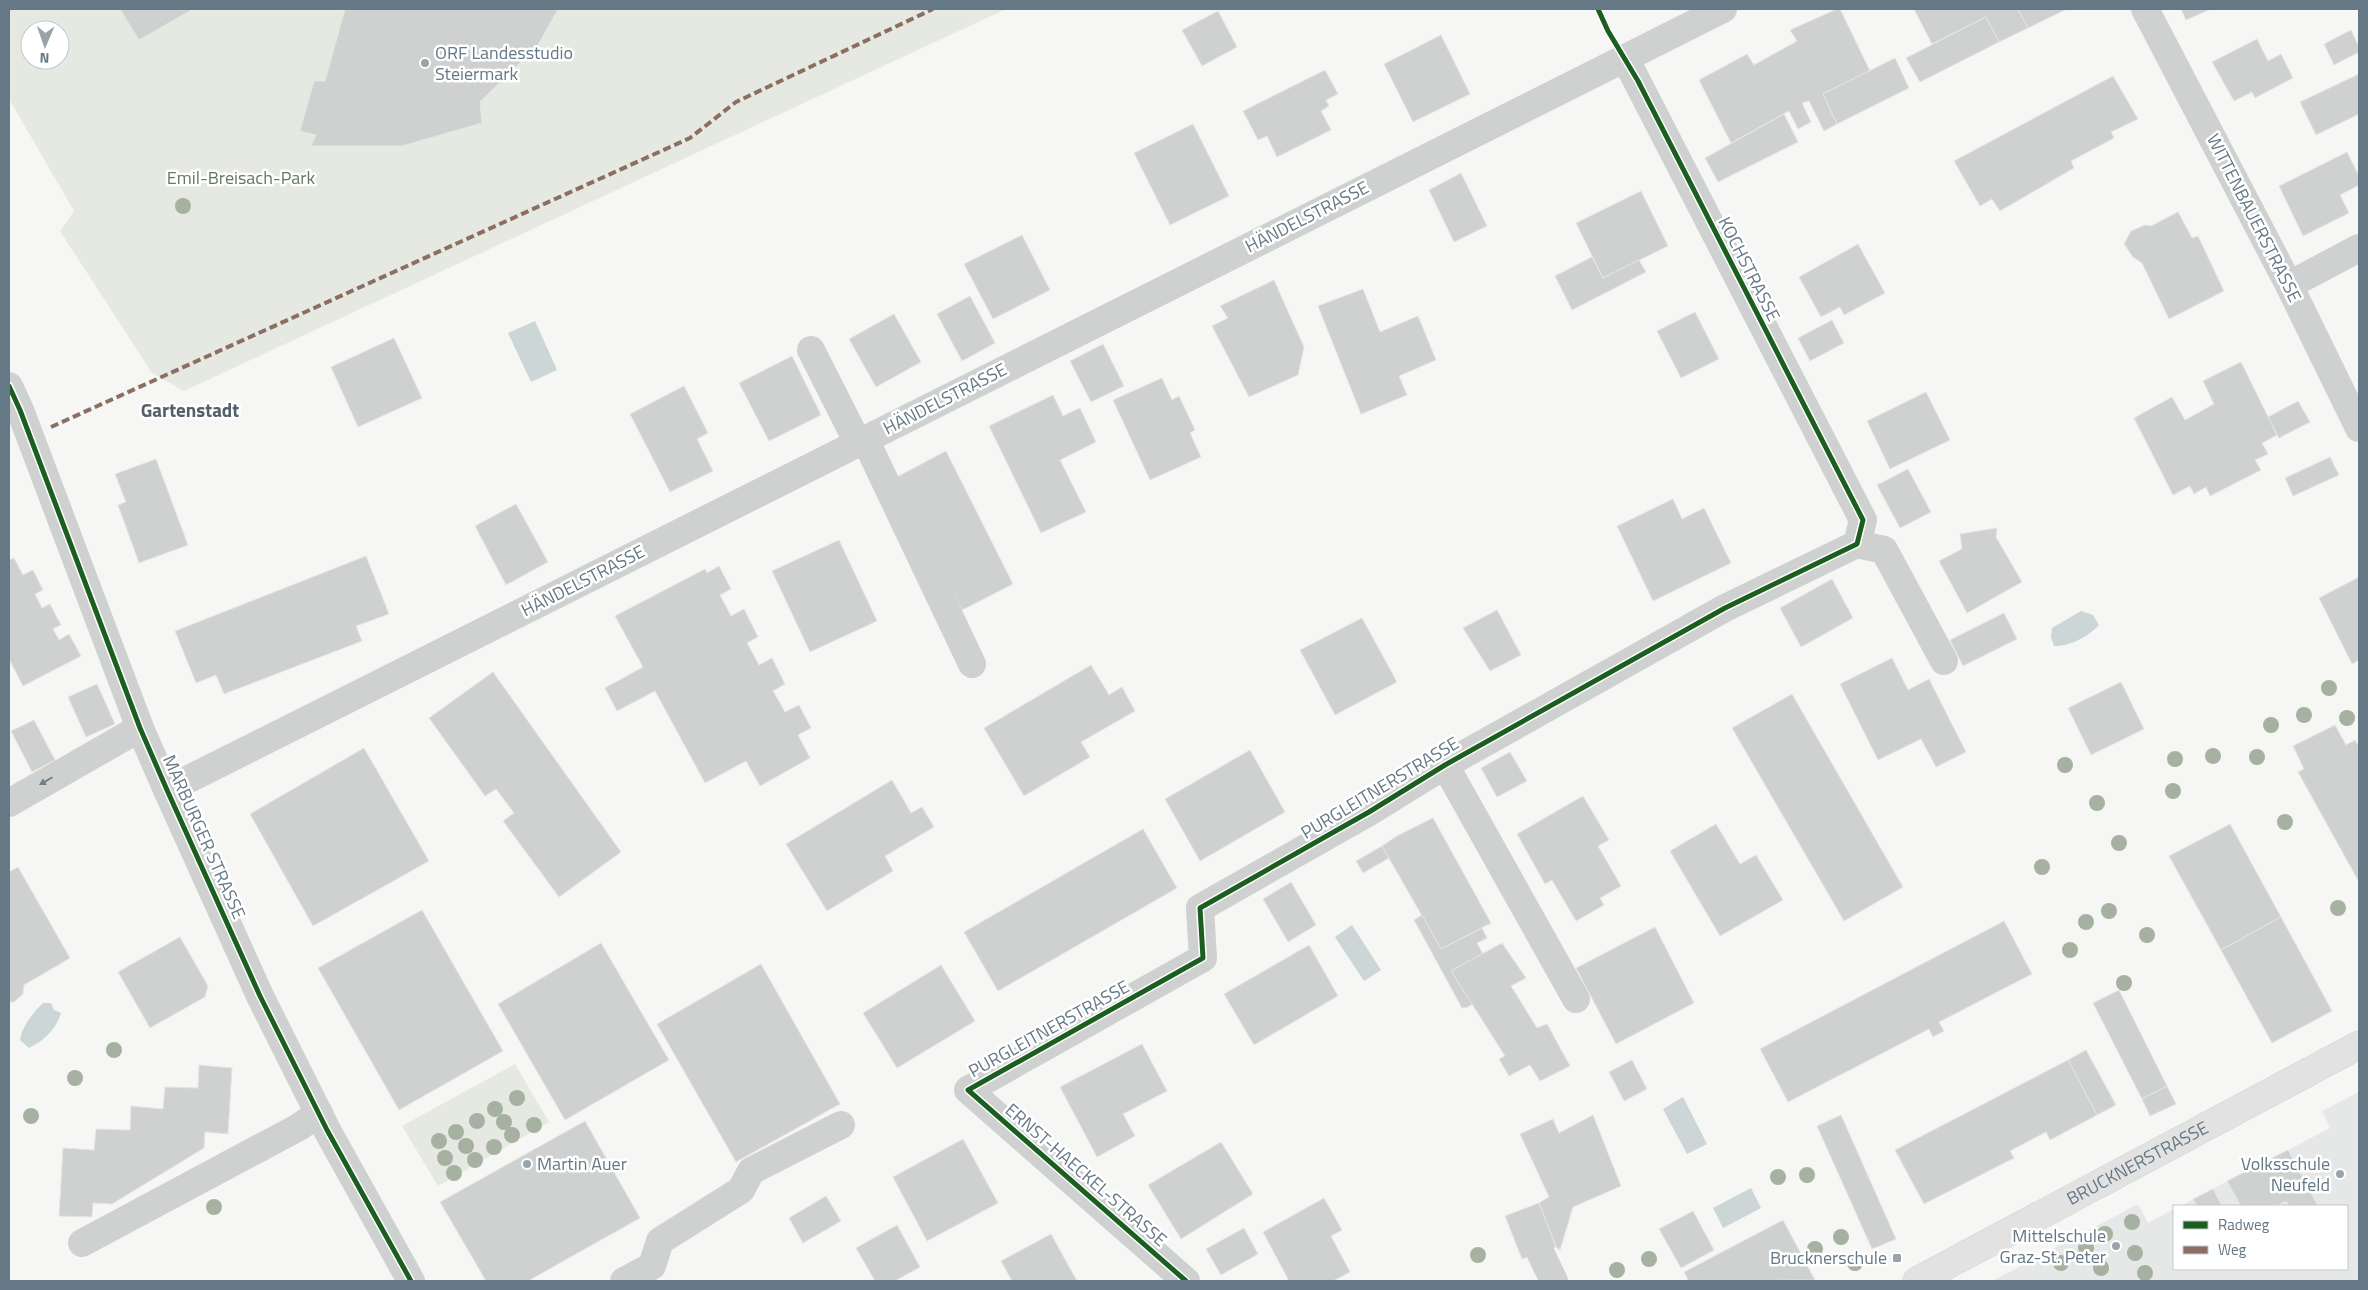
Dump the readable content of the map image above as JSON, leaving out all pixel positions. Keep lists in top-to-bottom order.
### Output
{
  "streets": {
    "main road": ["BRUCKNERSTRASSE"],
    "street": [
      "HÄNDELSTRASSE",
      "WITTENBAUERSTRASSE",
      "KOCHSTRASSE",
      "PURGLEITNERSTRASSE",
      "MARBURGER STRASSE",
      "ERNST-HAECKEL-STRASSE"
    ]
  },
  "crossings": [
    ["HÄNDELSTRASSE", "KOCHSTRASSE"],
    ["HÄNDELSTRASSE", "MARBURGER STRASSE"],
    ["KOCHSTRASSE", "PURGLEITNERSTRASSE"],
    ["PURGLEITNERSTRASSE", "ERNST-HAECKEL-STRASSE"]
  ],
  "districts": ["Gartenstadt"],
  "parks": ["Emil-Breisach-Park"],
  "places": {
    "other": [
      "ORF Landesstudio Steiermark",
      "Martin Auer",
      "Volksschule Neufeld",
      "Mittelschule Graz-St. Peter"
    ],
    "transit": ["Brucknerschule"]
  },
  "legend": ["Radweg", "Weg"],
  "north": "bottom"
}
